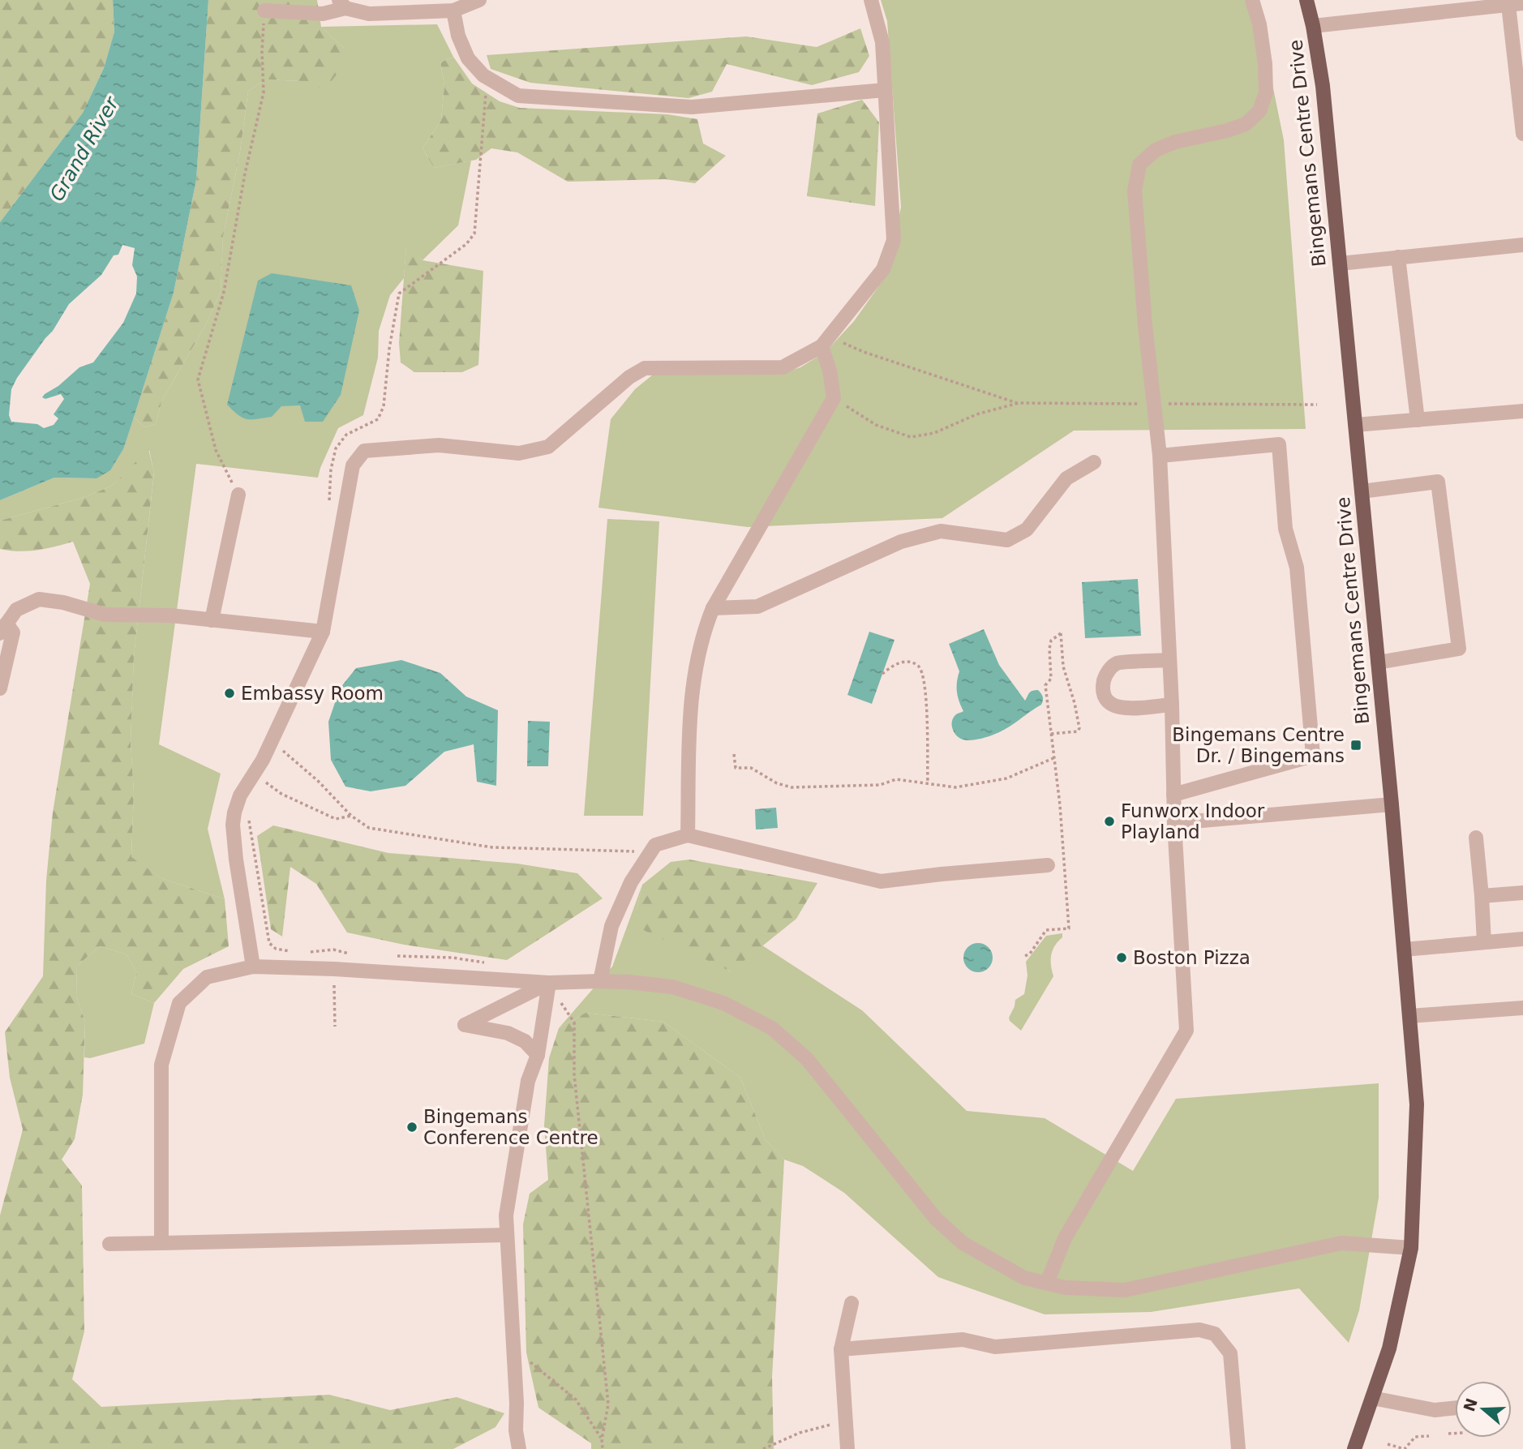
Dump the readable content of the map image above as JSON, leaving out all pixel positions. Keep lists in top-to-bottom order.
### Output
{
  "streets": {
    "main road": ["Bingemans Centre Drive"]
  },
  "water": ["Grand River"],
  "places": {
    "other": [
      "Embassy Room",
      "Funworx Indoor Playland",
      "Boston Pizza",
      "Bingemans Conference Centre"
    ],
    "transit": ["Bingemans Centre Dr. / Bingemans"]
  },
  "north": "left"
}
